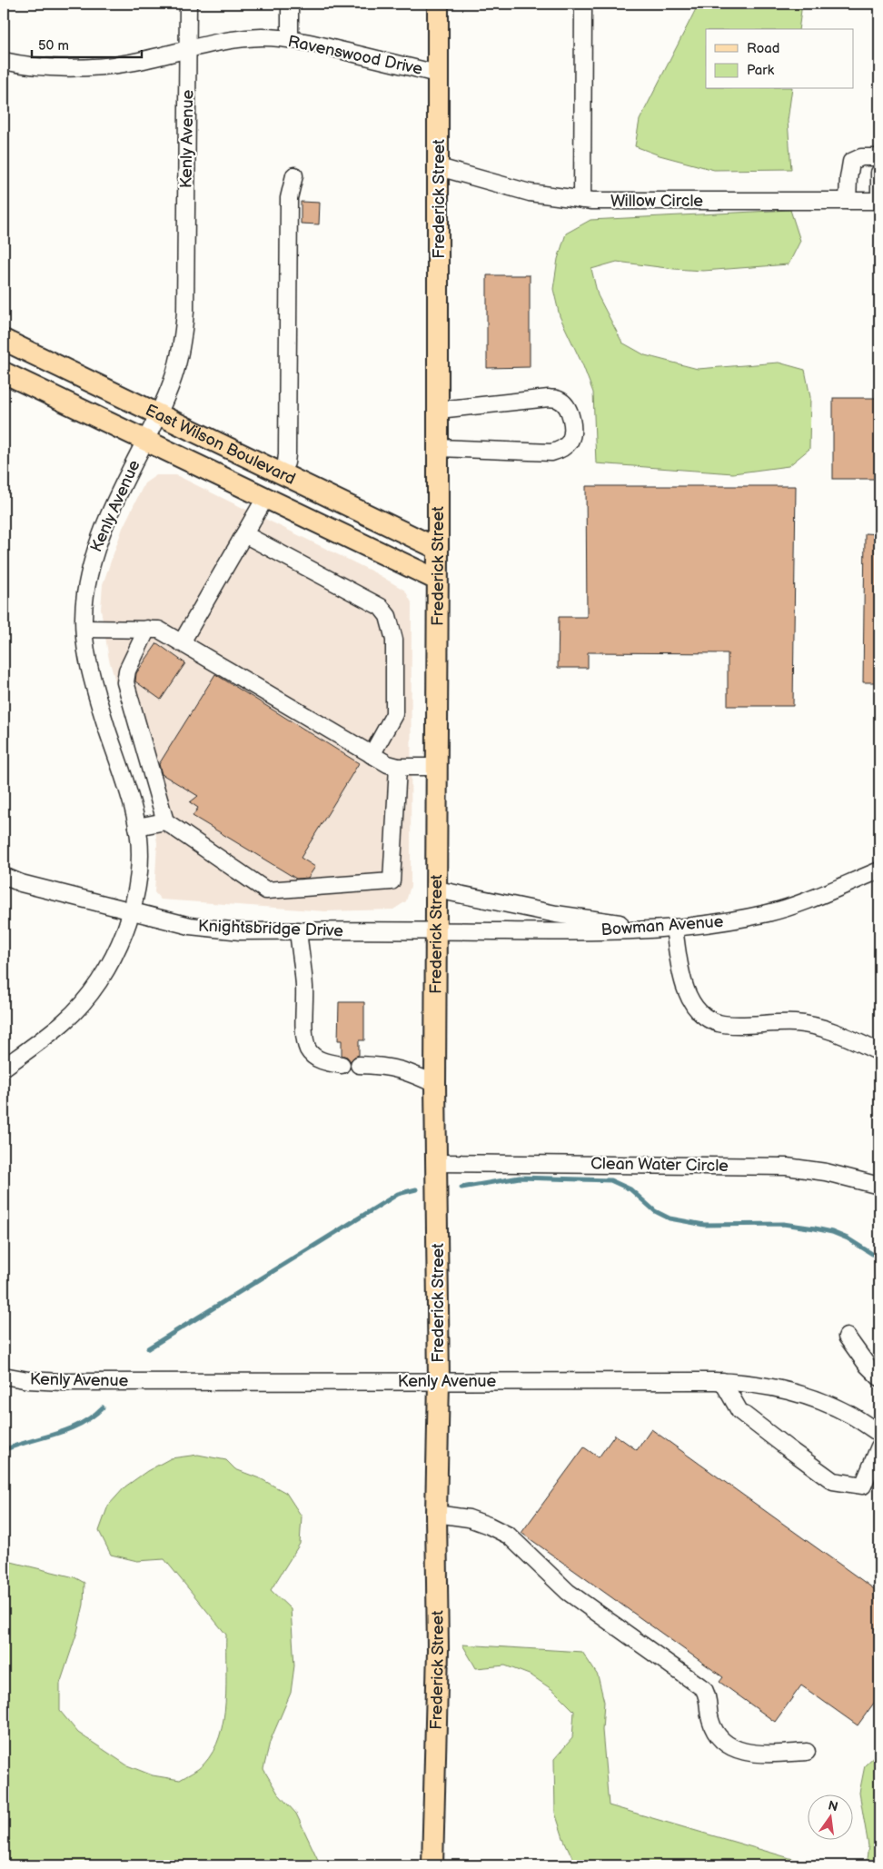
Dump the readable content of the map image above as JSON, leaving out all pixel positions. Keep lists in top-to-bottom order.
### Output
{
  "streets": {
    "main road": ["Frederick Street", "East Wilson Boulevard"],
    "street": [
      "Ravenswood Drive",
      "Kenly Avenue",
      "Willow Circle",
      "Bowman Avenue",
      "Knightsbridge Drive",
      "Clean Water Circle"
    ]
  },
  "crossings": [
    ["Ravenswood Drive", "Kenly Avenue"],
    ["Ravenswood Drive", "Frederick Street"],
    ["Kenly Avenue", "Frederick Street"],
    ["Kenly Avenue", "East Wilson Boulevard"],
    ["Kenly Avenue", "Knightsbridge Drive"],
    ["Frederick Street", "Willow Circle"],
    ["Frederick Street", "East Wilson Boulevard"],
    ["Frederick Street", "Bowman Avenue"],
    ["Frederick Street", "Knightsbridge Drive"],
    ["Frederick Street", "Clean Water Circle"],
    ["Bowman Avenue", "Knightsbridge Drive"]
  ],
  "legend": ["Road", "Park"],
  "scale_bar": "50 m",
  "north": "top"
}
